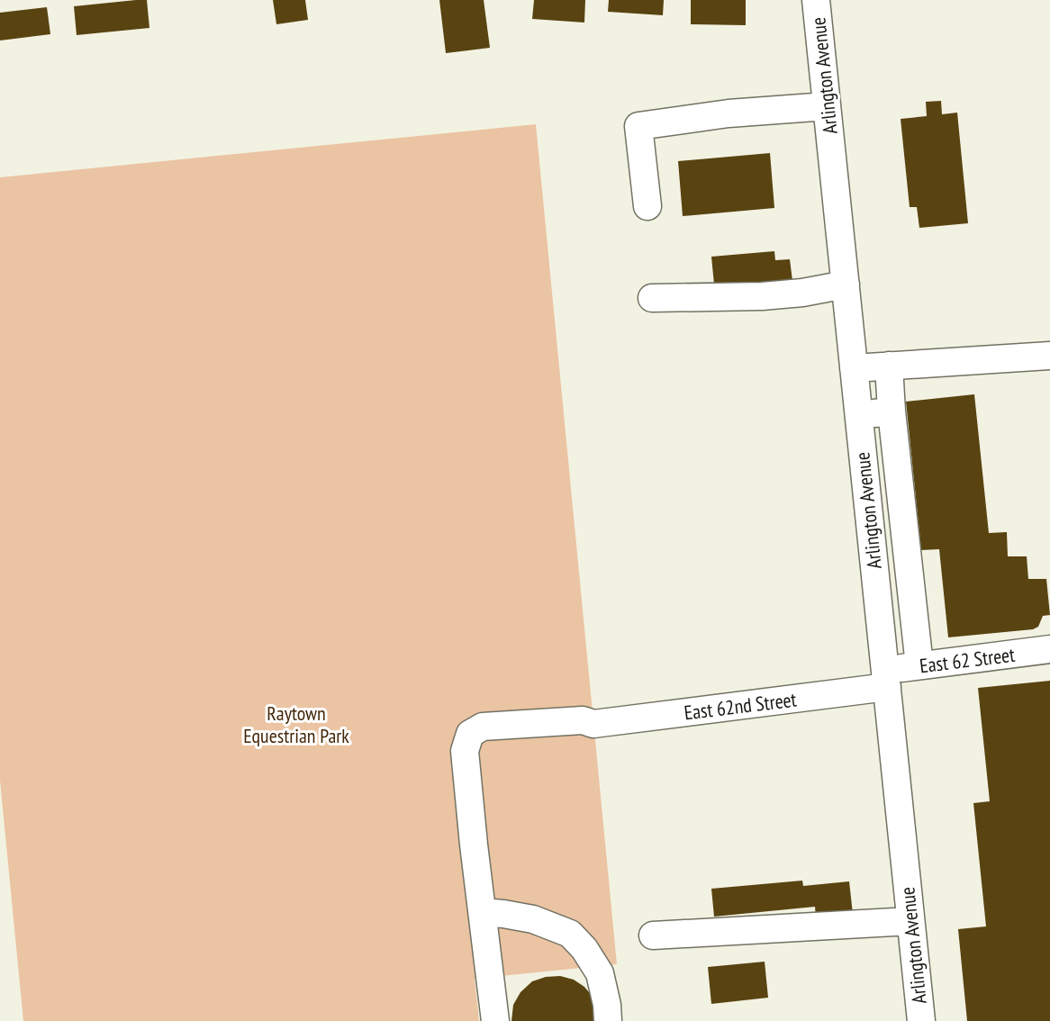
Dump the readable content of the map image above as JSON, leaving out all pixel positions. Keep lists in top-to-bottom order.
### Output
{
  "streets": {
    "street": ["Arlington Avenue", "East 62 Street", "East 62nd Street"]
  },
  "crossings": [
    ["Arlington Avenue", "East 62 Street"],
    ["Arlington Avenue", "East 62nd Street"],
    ["East 62 Street", "East 62nd Street"]
  ],
  "parks": ["Raytown Equestrian Park"]
}
